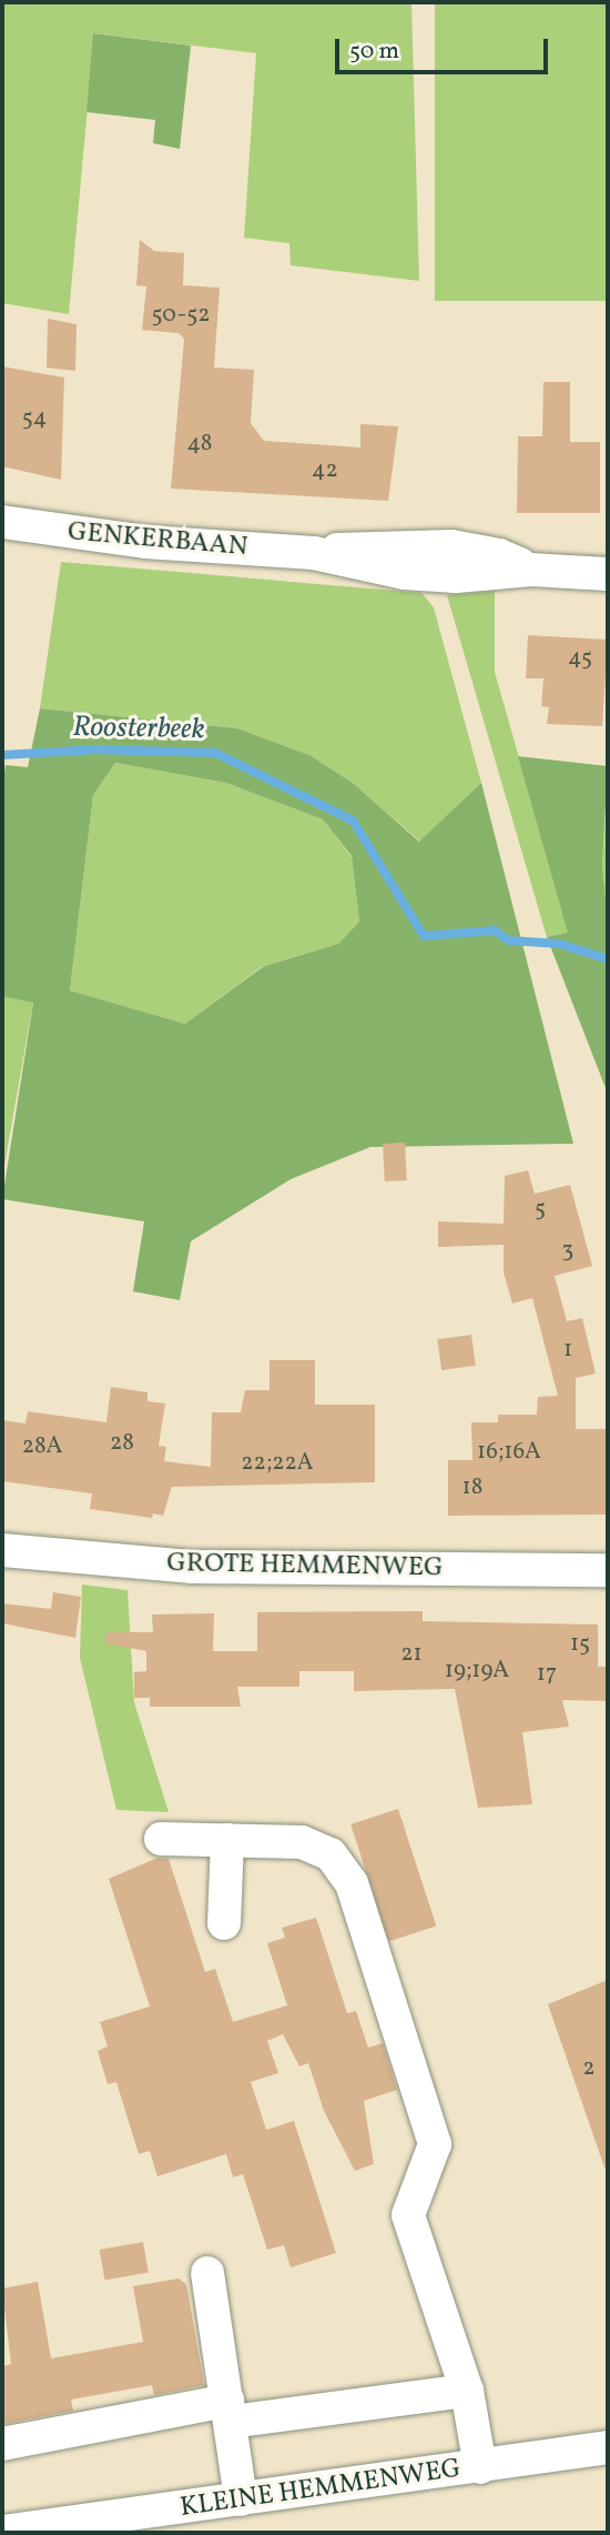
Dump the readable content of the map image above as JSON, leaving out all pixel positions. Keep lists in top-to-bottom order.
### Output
{
  "streets": {
    "street": ["GENKERBAAN", "GROTE HEMMENWEG", "KLEINE HEMMENWEG"]
  },
  "water": ["Roosterbeek"],
  "house_numbers": [
    "50-52",
    "54",
    "48",
    "42",
    "45",
    "5",
    "3",
    "1",
    "28",
    "28A",
    "16;16A",
    "22;22A",
    "18",
    "15",
    "21",
    "19;19A",
    "17",
    "2"
  ],
  "scale_bar": "50 m"
}
